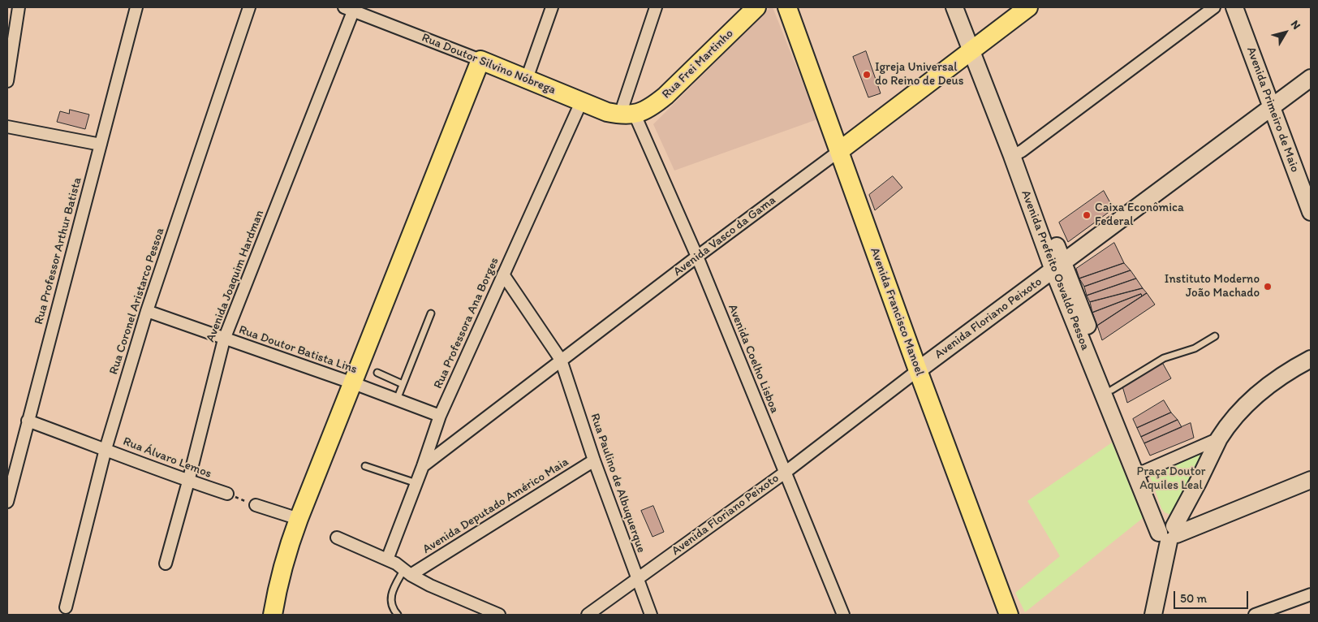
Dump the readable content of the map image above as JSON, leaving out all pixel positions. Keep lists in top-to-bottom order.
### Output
{
  "streets": {
    "main road": [
      "Rua Doutor Silvino Nóbrega",
      "Rua Frei Martinho",
      "Avenida Vasco da Gama",
      "Avenida Francisco Manoel"
    ],
    "street": [
      "Avenida Primeiro de Maio",
      "Rua Professor Arthur Batista",
      "Avenida Prefeito Osvaldo Pessoa",
      "Avenida Joaquim Hardman",
      "Rua Coronel Aristarco Pessoa",
      "Avenida Floriano Peixoto",
      "Rua Professora Ana Borges",
      "Rua Doutor Batista Lins",
      "Avenida Coelho Lisboa",
      "Rua Álvaro Lemos",
      "Rua Paulino de Albuquerque",
      "Avenida Deputado Américo Maia"
    ]
  },
  "crossings": [
    ["Rua Doutor Silvino Nóbrega", "Rua Frei Martinho"],
    ["Rua Doutor Silvino Nóbrega", "Avenida Joaquim Hardman"],
    ["Rua Doutor Silvino Nóbrega", "Rua Professora Ana Borges"],
    ["Rua Doutor Silvino Nóbrega", "Avenida Coelho Lisboa"],
    ["Rua Frei Martinho", "Avenida Coelho Lisboa"],
    ["Avenida Primeiro de Maio", "Avenida Floriano Peixoto"],
    ["Avenida Vasco da Gama", "Avenida Prefeito Osvaldo Pessoa"],
    ["Avenida Vasco da Gama", "Avenida Francisco Manoel"],
    ["Avenida Vasco da Gama", "Rua Professora Ana Borges"],
    ["Avenida Vasco da Gama", "Avenida Coelho Lisboa"],
    ["Avenida Vasco da Gama", "Rua Paulino de Albuquerque"],
    ["Rua Professor Arthur Batista", "Rua Álvaro Lemos"],
    ["Avenida Prefeito Osvaldo Pessoa", "Avenida Floriano Peixoto"],
    ["Avenida Joaquim Hardman", "Rua Doutor Batista Lins"],
    ["Avenida Joaquim Hardman", "Rua Álvaro Lemos"],
    ["Rua Coronel Aristarco Pessoa", "Rua Doutor Batista Lins"],
    ["Rua Coronel Aristarco Pessoa", "Rua Álvaro Lemos"],
    ["Avenida Francisco Manoel", "Avenida Floriano Peixoto"],
    ["Avenida Floriano Peixoto", "Avenida Coelho Lisboa"],
    ["Avenida Floriano Peixoto", "Rua Paulino de Albuquerque"],
    ["Rua Professora Ana Borges", "Rua Doutor Batista Lins"],
    ["Rua Professora Ana Borges", "Rua Paulino de Albuquerque"],
    ["Rua Paulino de Albuquerque", "Avenida Deputado Américo Maia"]
  ],
  "parks": ["Praça Doutor Aquiles Leal"],
  "places": ["Igreja Universal do Reino de Deus", "Caixa Econômica Federal", "Instituto Moderno João Machado"],
  "scale_bar": "50 m",
  "north": "top right"
}
